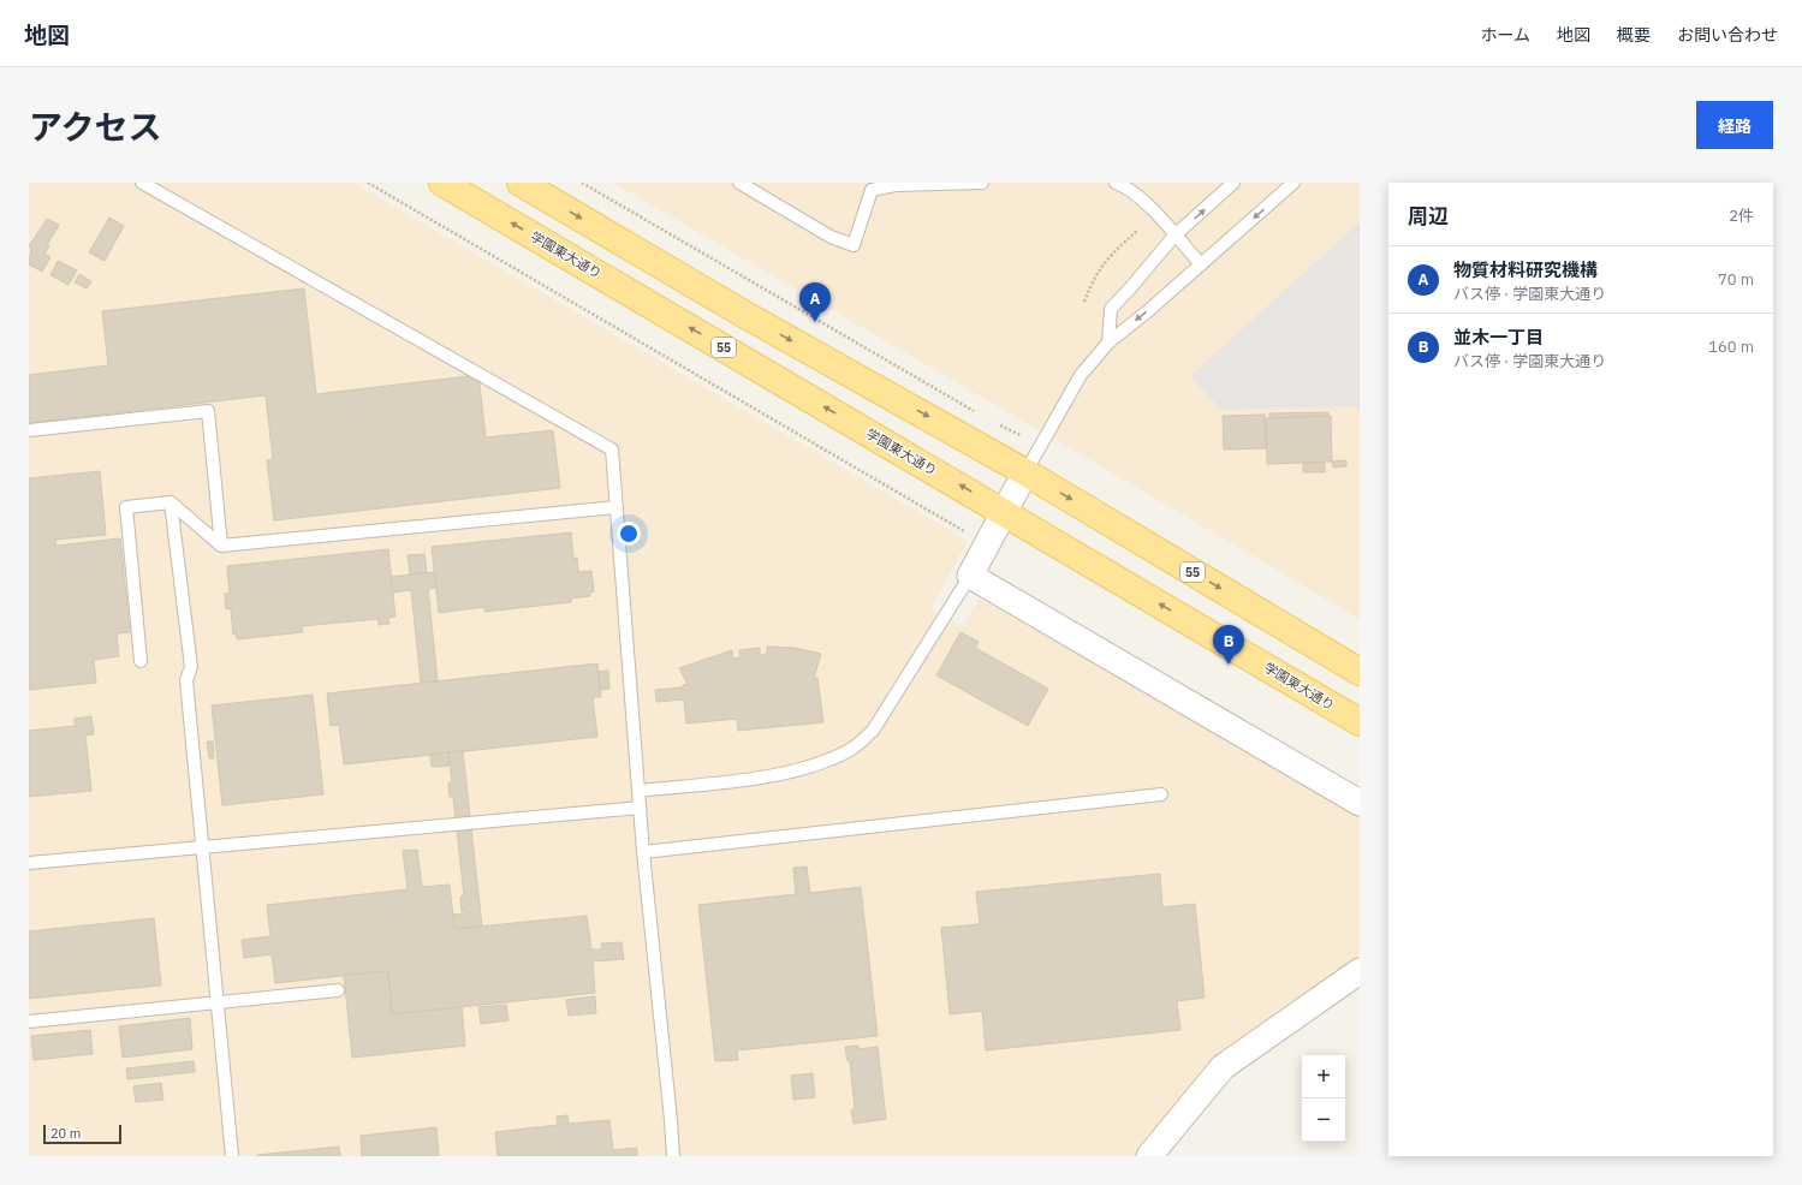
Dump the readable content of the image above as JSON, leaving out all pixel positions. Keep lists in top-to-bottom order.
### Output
{
  "streets": {
    "main road": ["学園東大通り", "55"]
  },
  "scale_bar": "20 m",
  "page": {
    "header": "地図",
    "nav": [
      "ホーム",
      "地図",
      "概要",
      "お問い合わせ"
    ],
    "title": "アクセス",
    "buttons": "経路",
    "heading": ["周辺", "2件"],
    "list": [
      {
        "mark": "A",
        "name": "物質材料研究機構",
        "note": "バス停 · 学園東大通り",
        "value": "70 m"
      },
      {
        "mark": "B",
        "name": "並木一丁目",
        "note": "バス停 · 学園東大通り",
        "value": "160 m"
      }
    ],
    "pins": ["A", "B"],
    "map_buttons": ["+", "−"],
    "scale": "20 m"
  }
}
